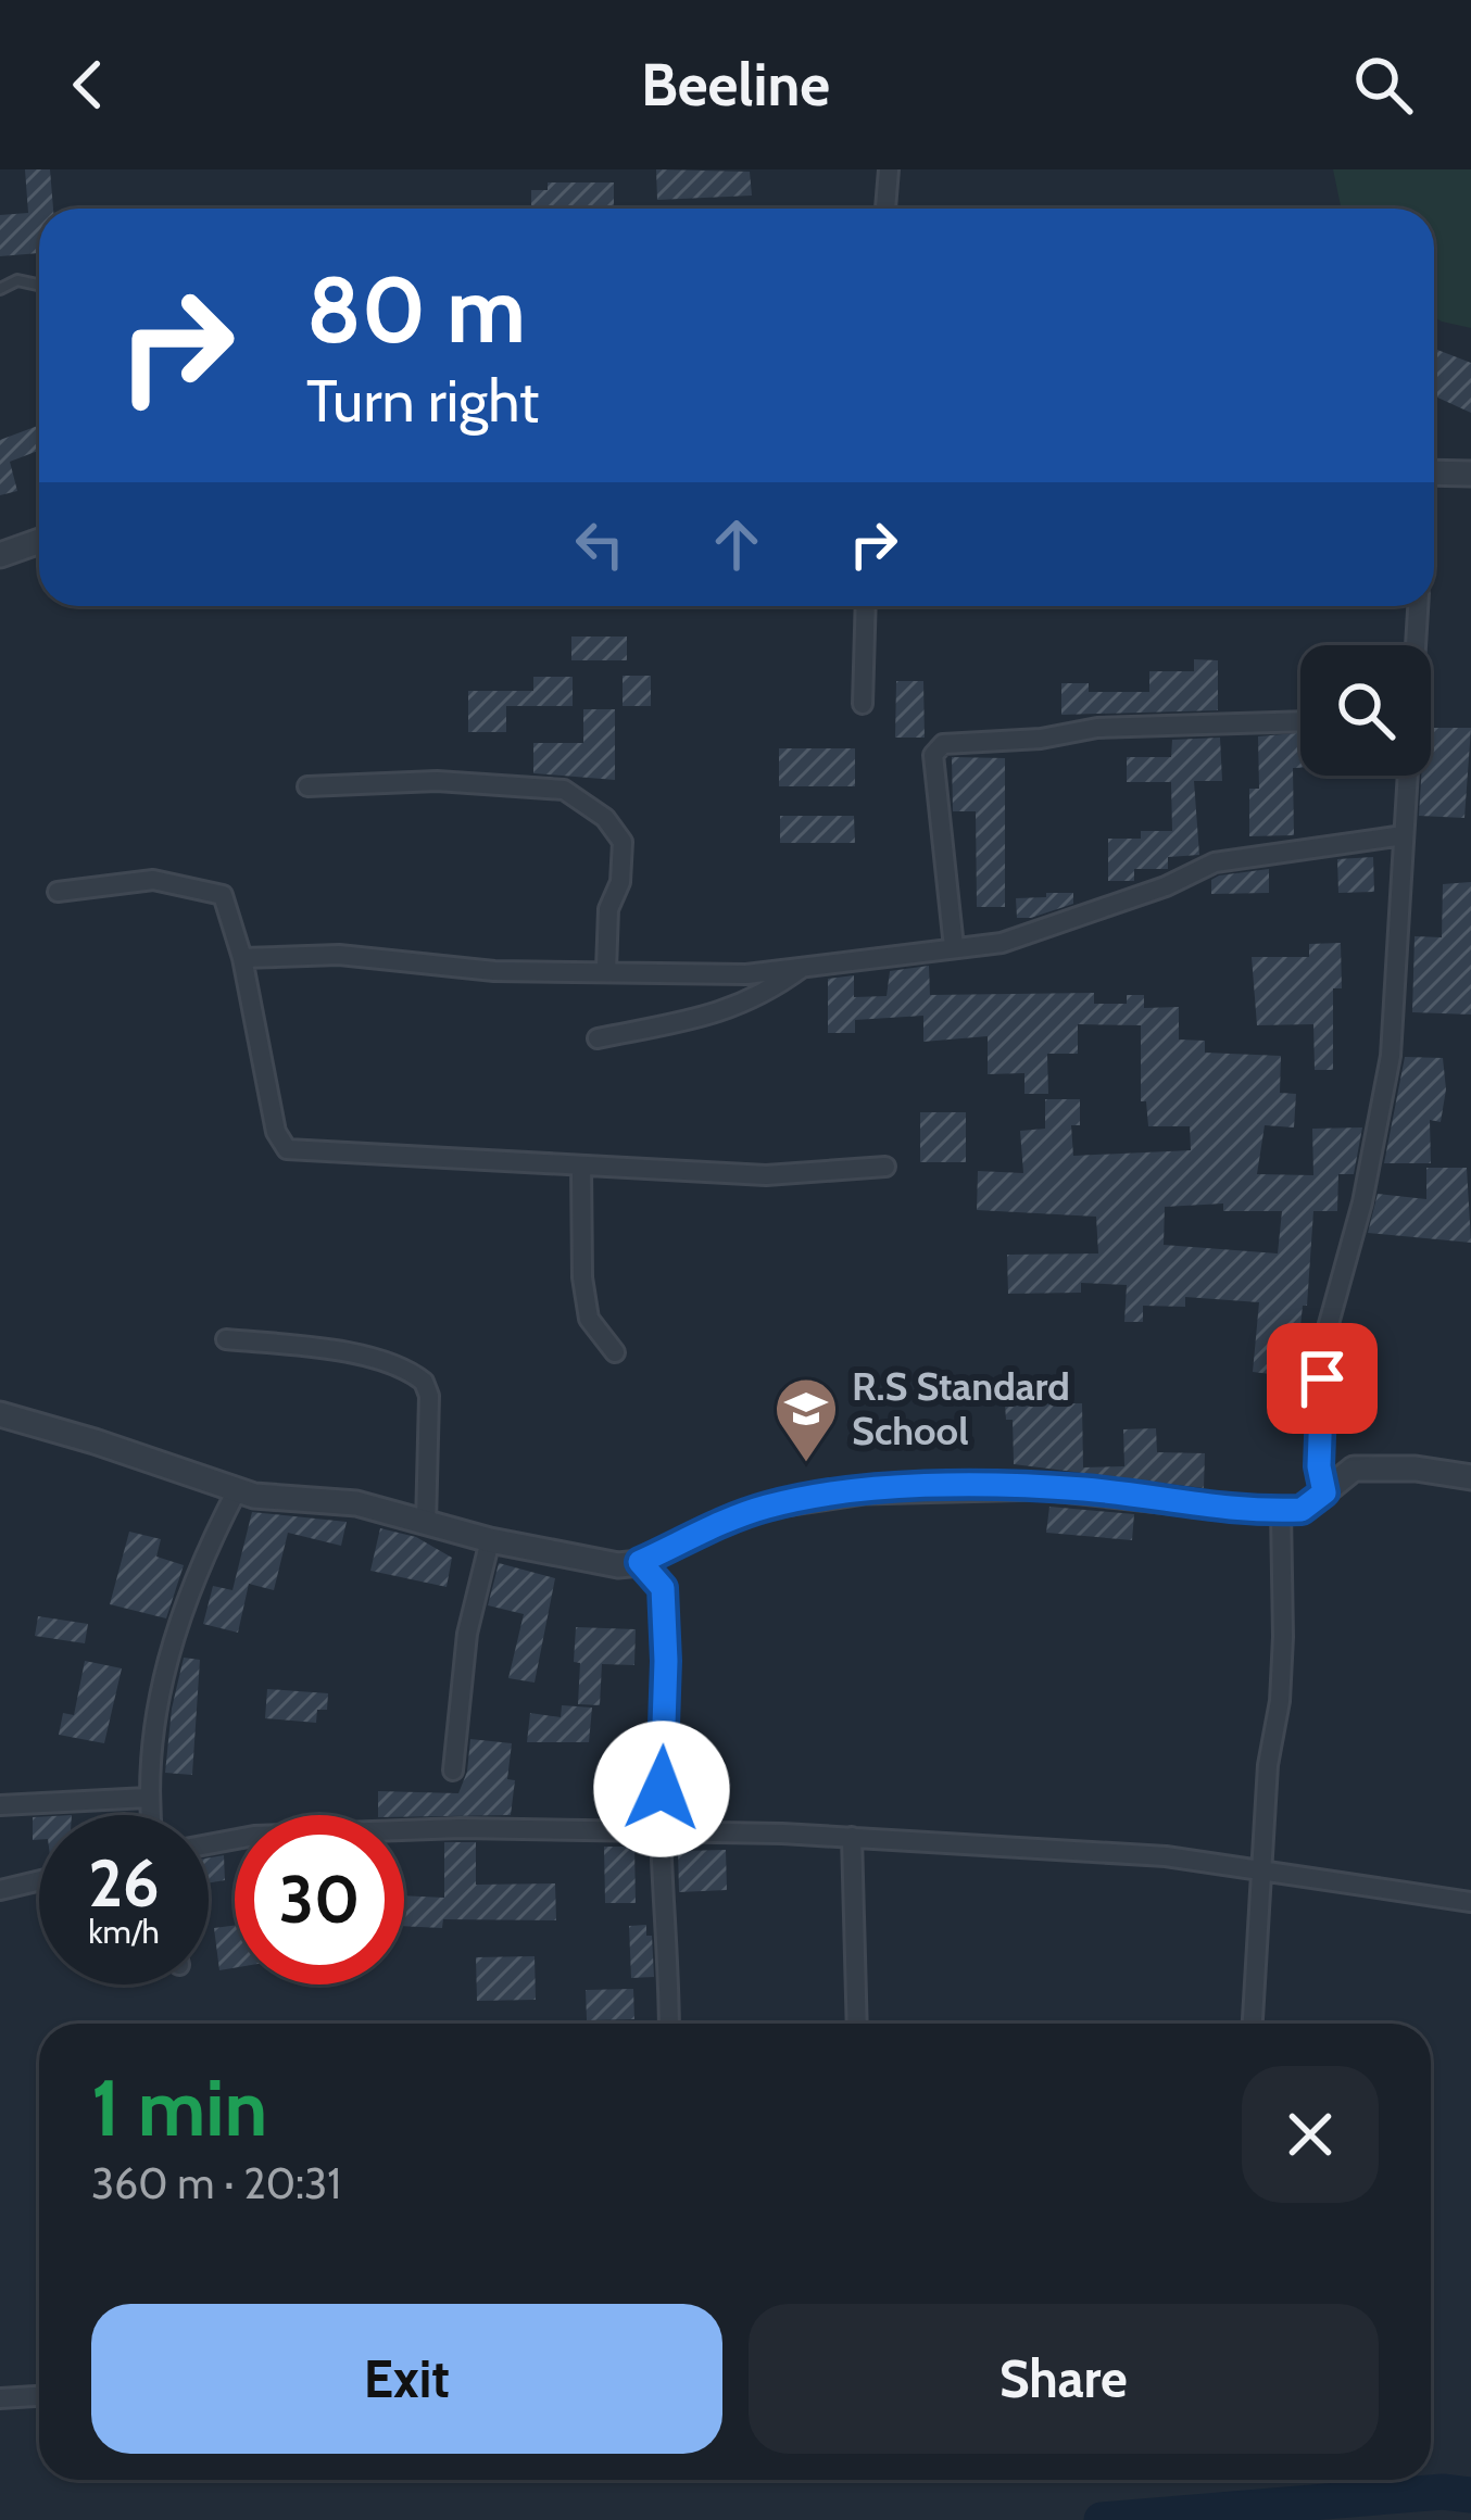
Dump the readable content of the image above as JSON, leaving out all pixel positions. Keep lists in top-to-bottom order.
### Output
{
  "places": {
    "school or university": ["R.S Standard School"]
  },
  "page": {
    "header": "Beeline",
    "turn": ["80 m", "Turn right"],
    "speed": "26 km/h",
    "limit": "30",
    "heading": ["1 min", "360 m · 20:31"],
    "buttons": ["Exit", "Share"]
  }
}
